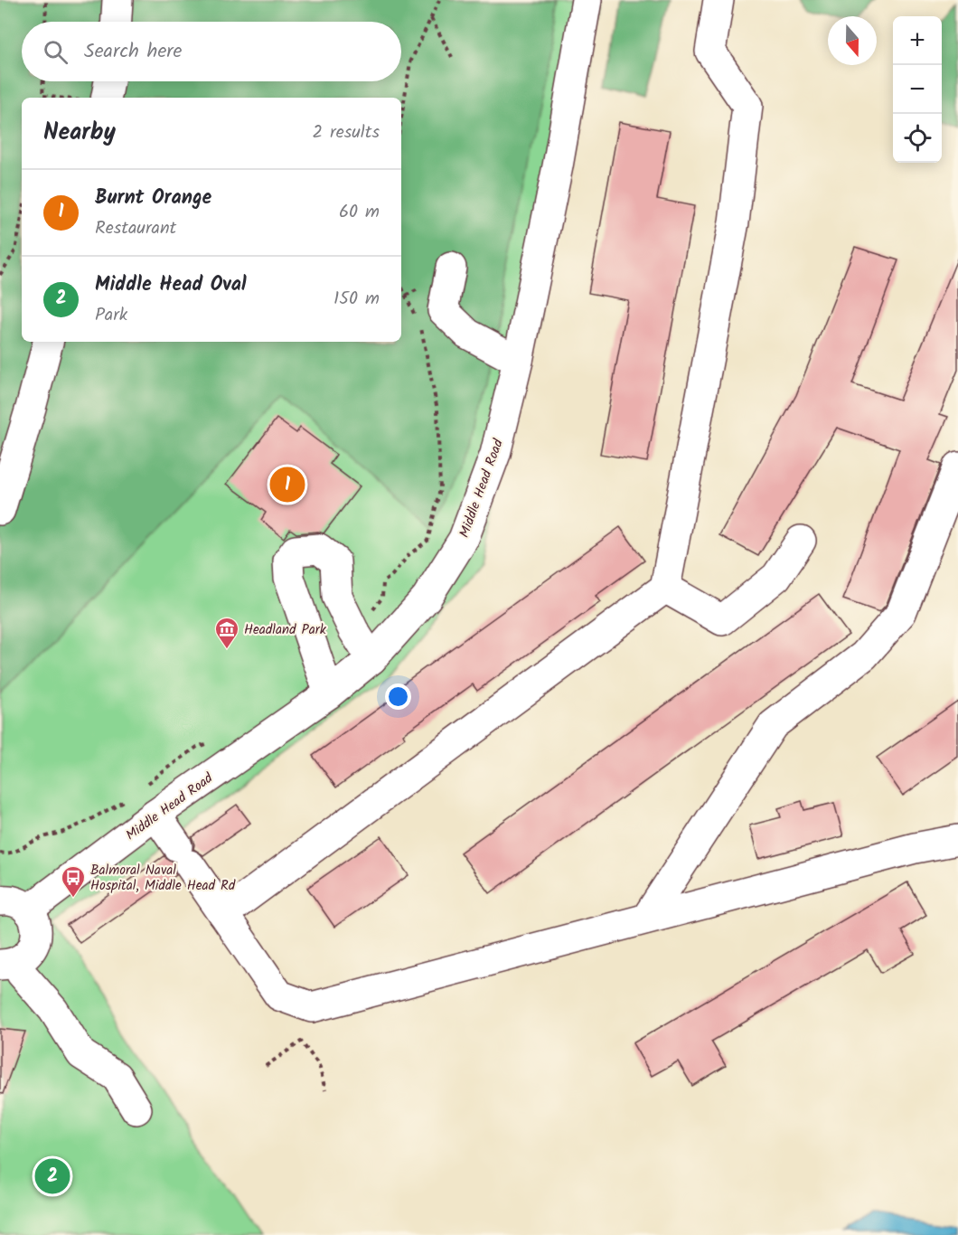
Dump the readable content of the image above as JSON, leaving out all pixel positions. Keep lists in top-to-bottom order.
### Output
{
  "streets": {
    "street": ["Middle Head Road"]
  },
  "places": {
    "museum": ["Headland Park"],
    "bus stop": ["Balmoral Naval Hospital, Middle Head Rd"]
  },
  "north": "bottom",
  "page": {
    "map_buttons": ["+", "−"],
    "search": "Search here",
    "heading": ["Nearby", "2 results"],
    "list": [
      {
        "mark": "1",
        "name": "Burnt Orange",
        "note": "Restaurant",
        "value": "60 m"
      },
      {
        "mark": "2",
        "name": "Middle Head Oval",
        "note": "Park",
        "value": "150 m"
      }
    ],
    "pins": ["1", "2"]
  }
}
